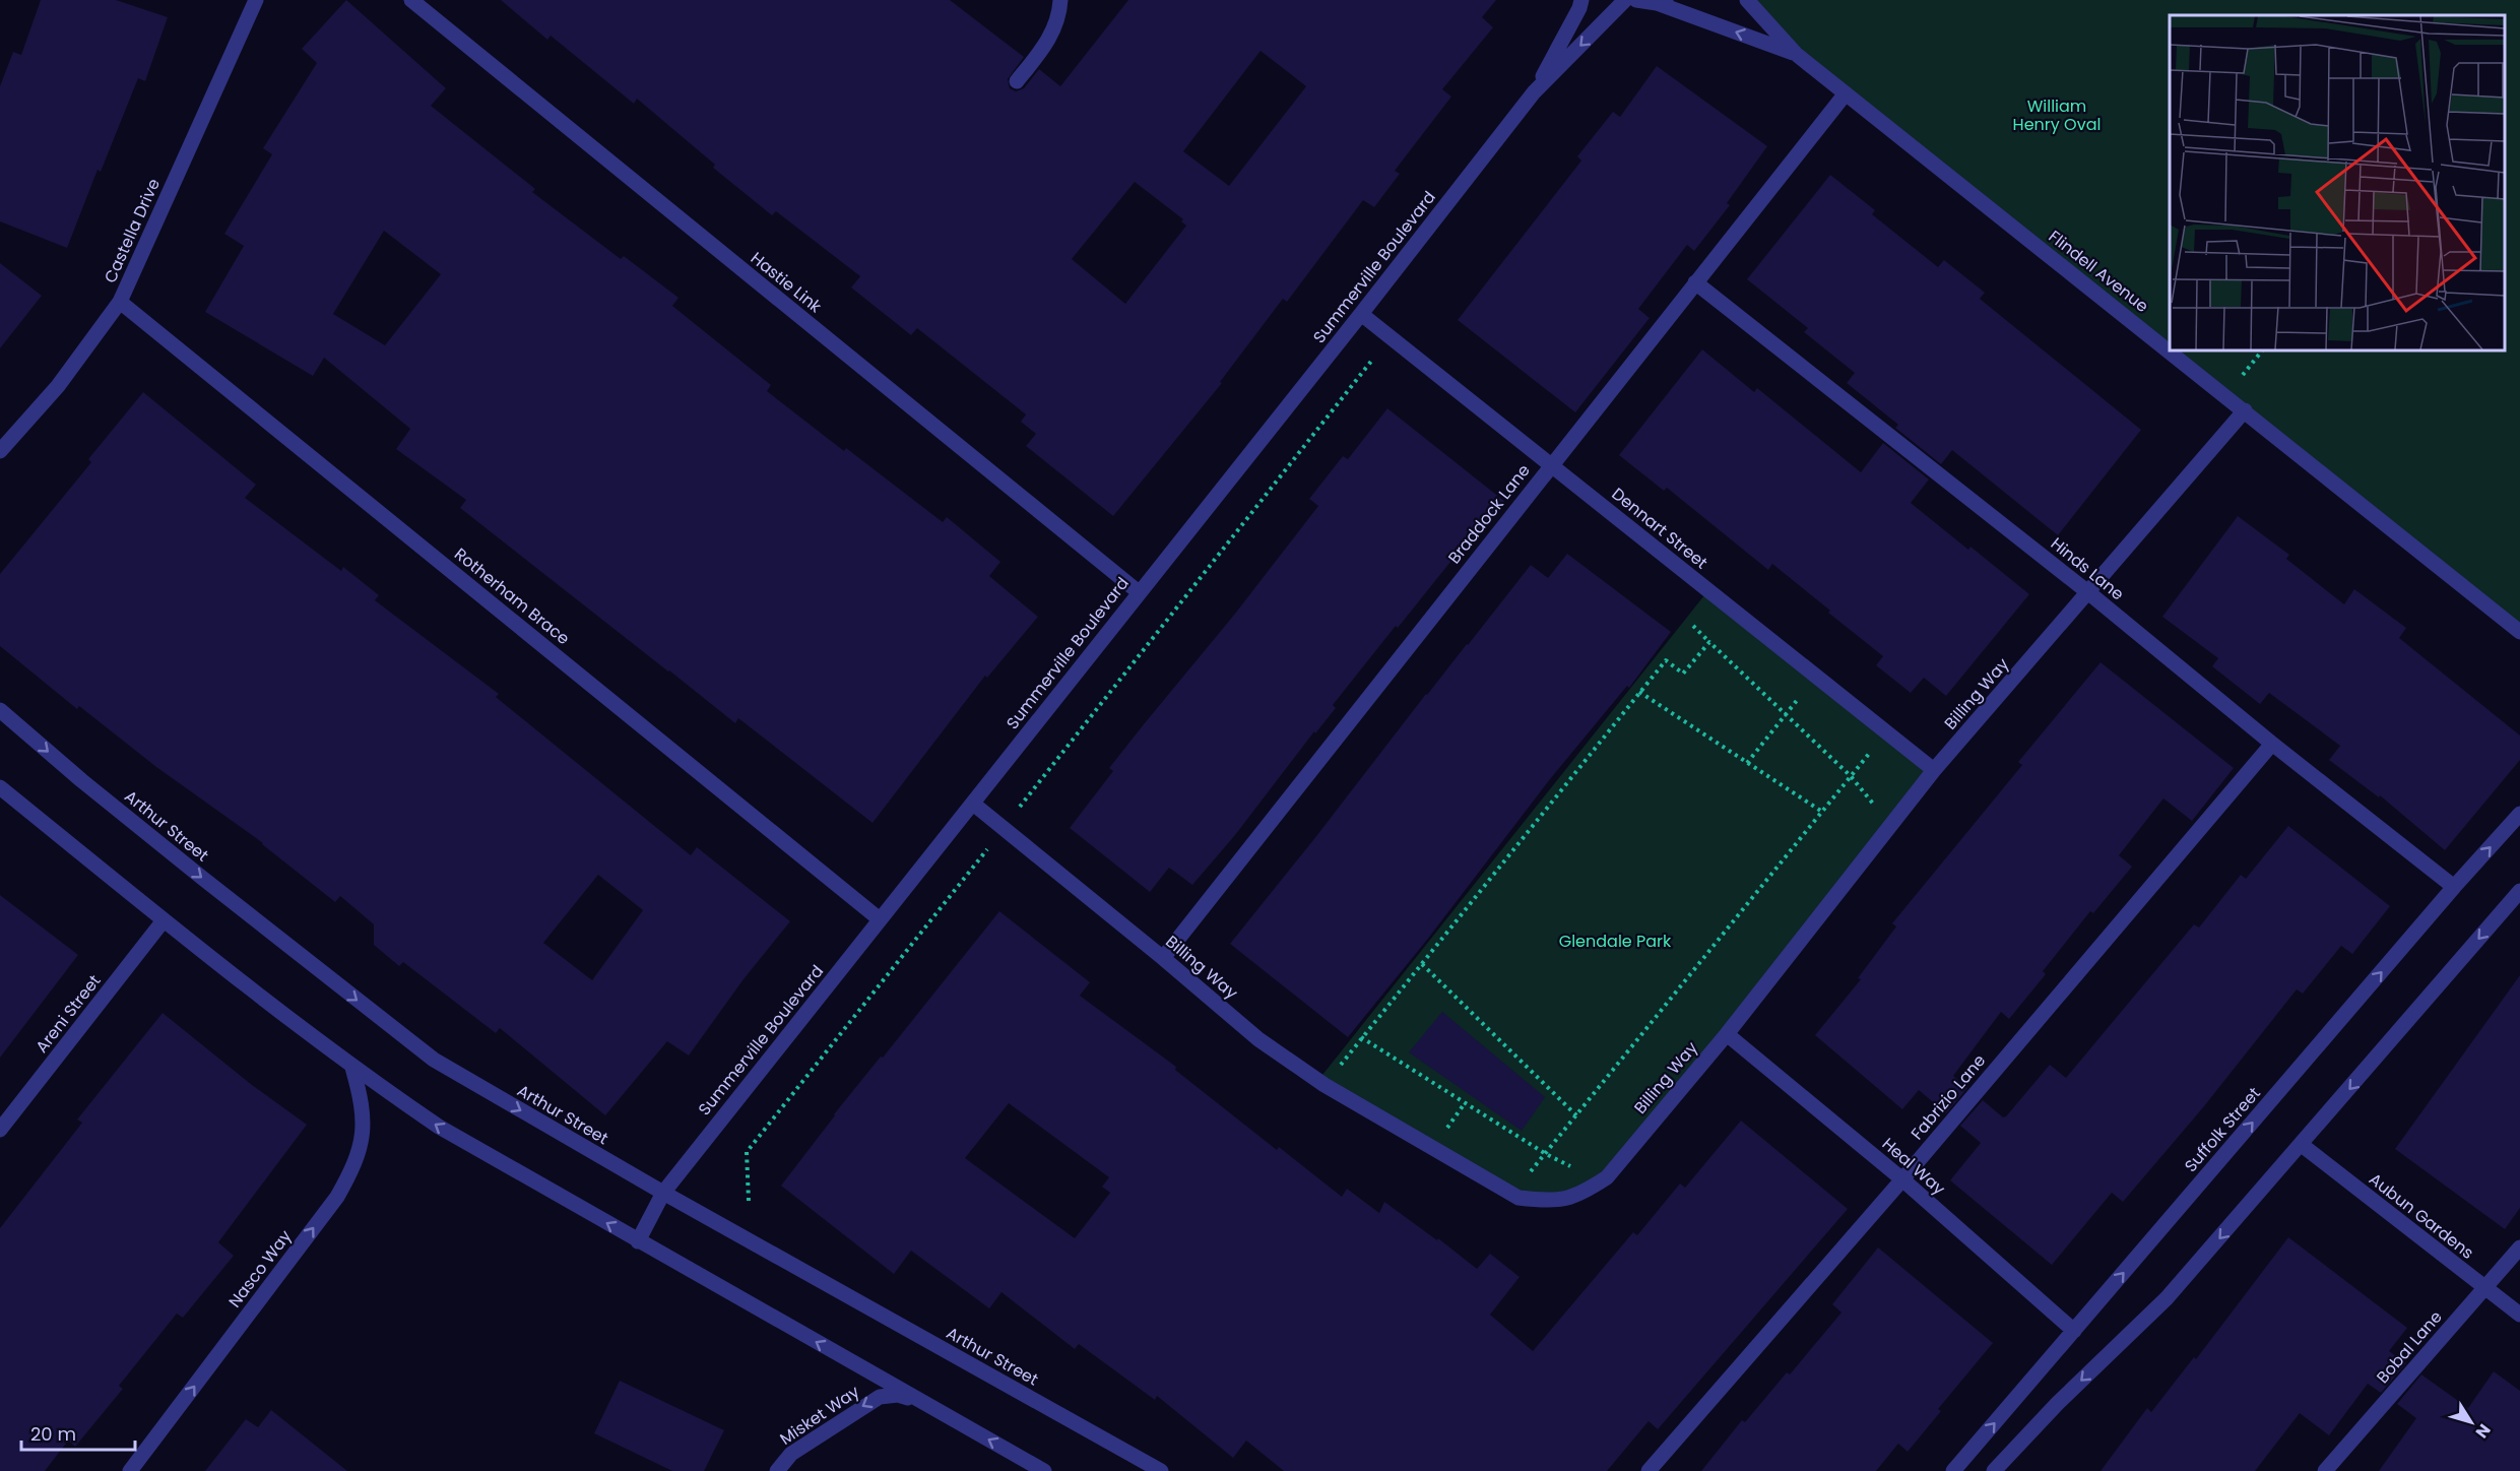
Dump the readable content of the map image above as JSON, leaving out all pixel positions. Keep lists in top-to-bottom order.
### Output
{
  "streets": {
    "street": [
      "Castella Drive",
      "Summerville Boulevard",
      "Flindell Avenue",
      "Hastie Link",
      "Braddock Lane",
      "Dennart Street",
      "Hinds Lane",
      "Rotherham Brace",
      "Billing Way",
      "Arthur Street",
      "Areni Street",
      "Fabrizio Lane",
      "Suffolk Street",
      "Heal Way",
      "Aubun Gardens",
      "Nasco Way",
      "Bobal Lane",
      "Misket Way"
    ]
  },
  "crossings": [
    ["Castella Drive", "Rotherham Brace"],
    ["Summerville Boulevard", "Hastie Link"],
    ["Summerville Boulevard", "Dennart Street"],
    ["Summerville Boulevard", "Rotherham Brace"],
    ["Summerville Boulevard", "Billing Way"],
    ["Summerville Boulevard", "Arthur Street"],
    ["Flindell Avenue", "Braddock Lane"],
    ["Flindell Avenue", "Billing Way"],
    ["Braddock Lane", "Dennart Street"],
    ["Braddock Lane", "Hinds Lane"],
    ["Braddock Lane", "Billing Way"],
    ["Dennart Street", "Billing Way"],
    ["Hinds Lane", "Billing Way"],
    ["Hinds Lane", "Fabrizio Lane"],
    ["Hinds Lane", "Suffolk Street"],
    ["Billing Way", "Heal Way"],
    ["Fabrizio Lane", "Heal Way"],
    ["Suffolk Street", "Heal Way"],
    ["Aubun Gardens", "Bobal Lane"]
  ],
  "one_way": ["Nasco Way", "Misket Way"],
  "parks": ["William Henry Oval", "Glendale Park"],
  "scale_bar": "20 m",
  "north": "bottom right"
}
